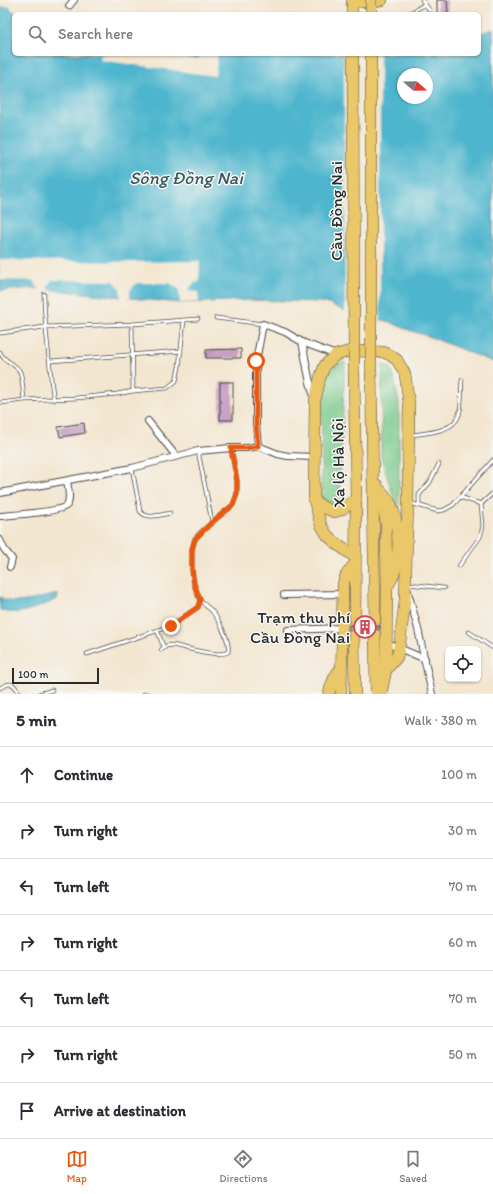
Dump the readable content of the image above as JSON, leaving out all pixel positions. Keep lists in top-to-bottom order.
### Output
{
  "streets": {
    "highway": ["Cầu Đồng Nai", "Xa lộ Hà Nội"]
  },
  "crossings": [
    ["Cầu Đồng Nai", "Xa lộ Hà Nội"]
  ],
  "water": ["Sông Đồng Nai"],
  "places": {
    "building": ["Trạm thu phí Cầu Đồng Nai"]
  },
  "scale_bar": "100 m",
  "north": "right",
  "page": {
    "search": "Search here",
    "scale": "100 m",
    "heading": ["5 min", "Walk · 380 m"],
    "list": [
      ["Continue", "100 m"],
      ["Turn right", "30 m"],
      ["Turn left", "70 m"],
      ["Turn right", "60 m"],
      ["Turn left", "70 m"],
      ["Turn right", "50 m"],
      "Arrive at destination"
    ],
    "nav": ["Map", "Directions", "Saved"]
  }
}
